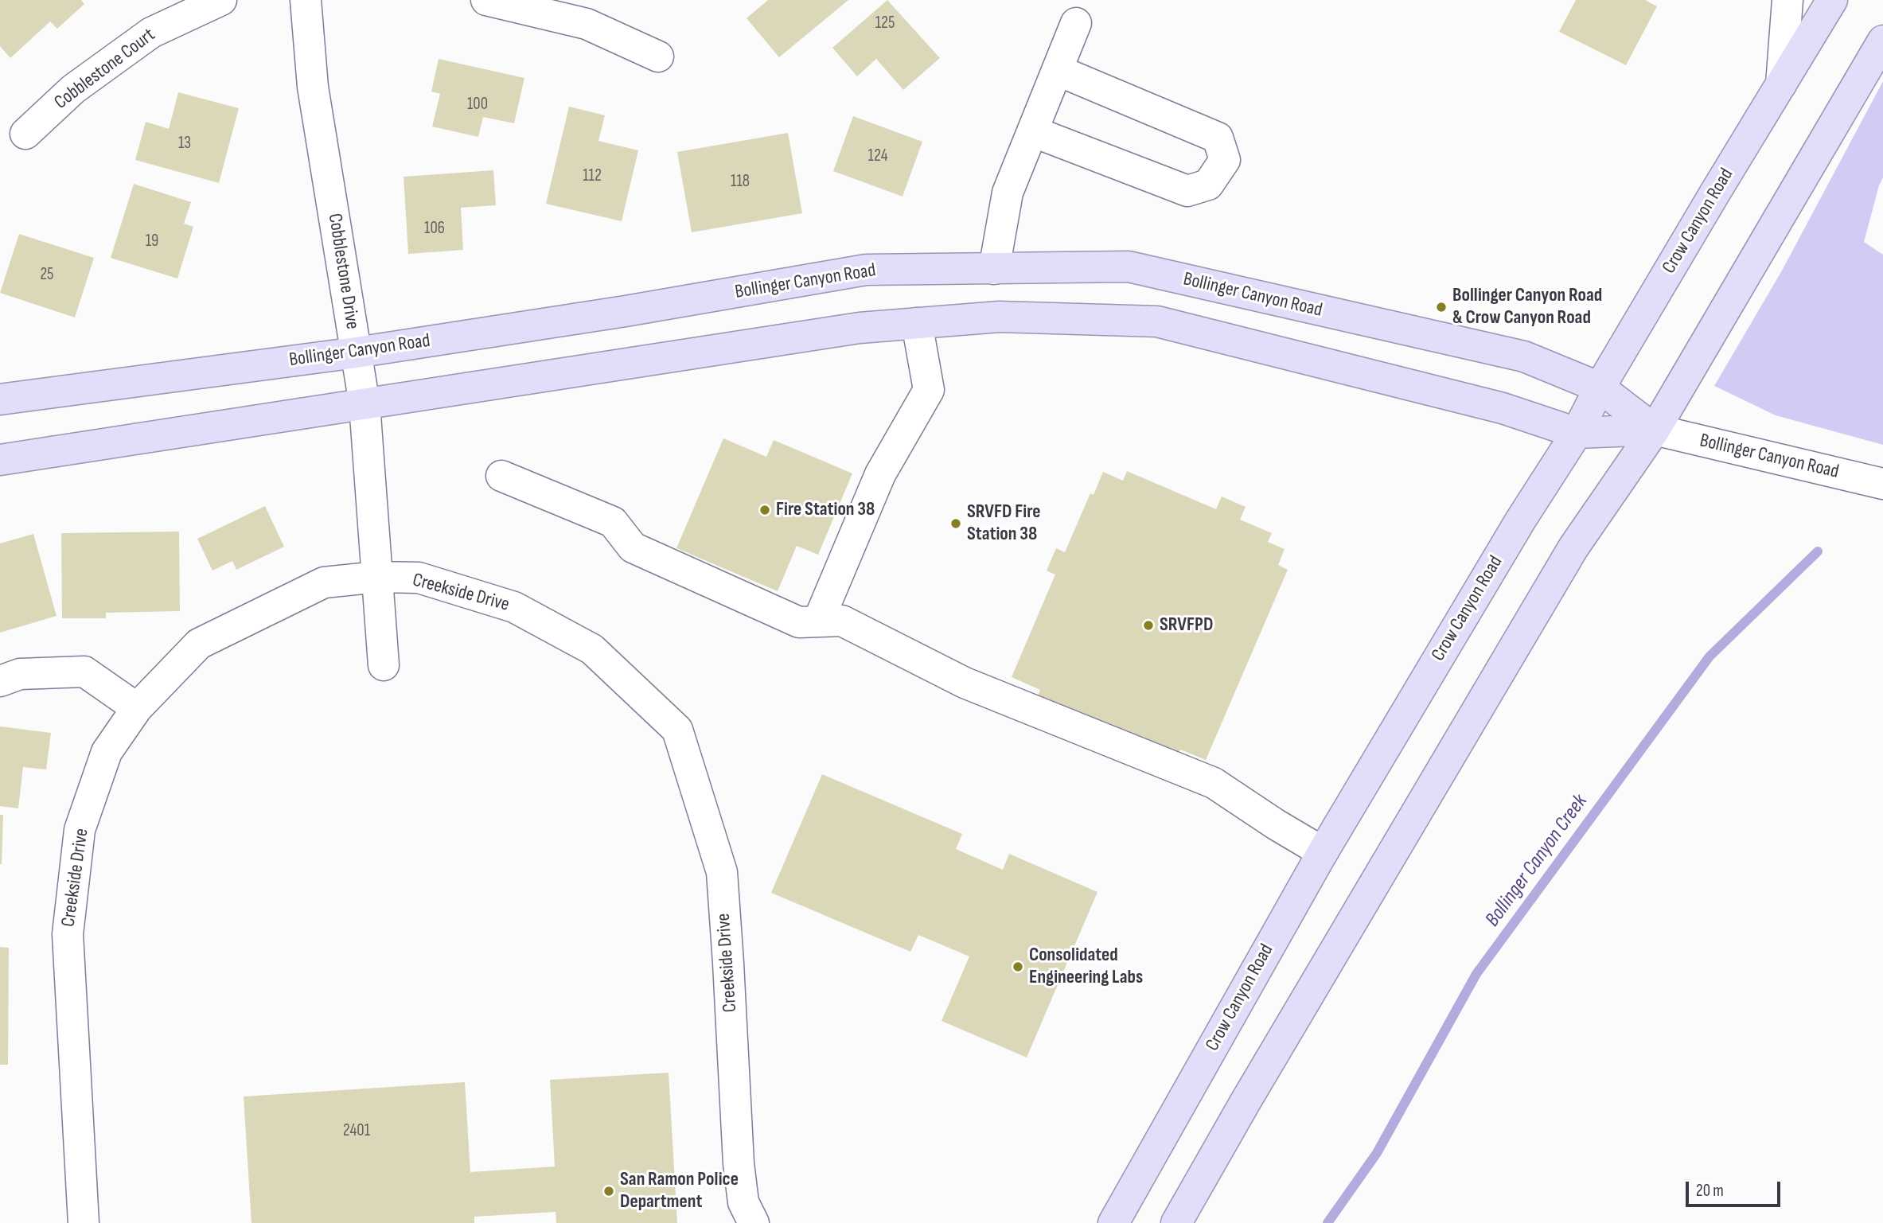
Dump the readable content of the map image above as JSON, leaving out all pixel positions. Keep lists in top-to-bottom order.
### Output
{
  "streets": {
    "main road": ["Crow Canyon Road", "Bollinger Canyon Road"],
    "street": ["Cobblestone Court", "Cobblestone Drive", "Creekside Drive"]
  },
  "crossings": [
    ["Crow Canyon Road", "Bollinger Canyon Road"],
    ["Cobblestone Drive", "Bollinger Canyon Road"],
    ["Cobblestone Drive", "Creekside Drive"]
  ],
  "water": ["Bollinger Canyon Creek"],
  "places": [
    "Bollinger Canyon Road & Crow Canyon Road",
    "Fire Station 38",
    "SRVFD Fire Station 38",
    "SRVFPD",
    "Consolidated Engineering Labs",
    "San Ramon Police Department"
  ],
  "house_numbers": [
    "125",
    "100",
    "13",
    "124",
    "112",
    "118",
    "106",
    "19",
    "25",
    "2401"
  ],
  "scale_bar": "20 m"
}
